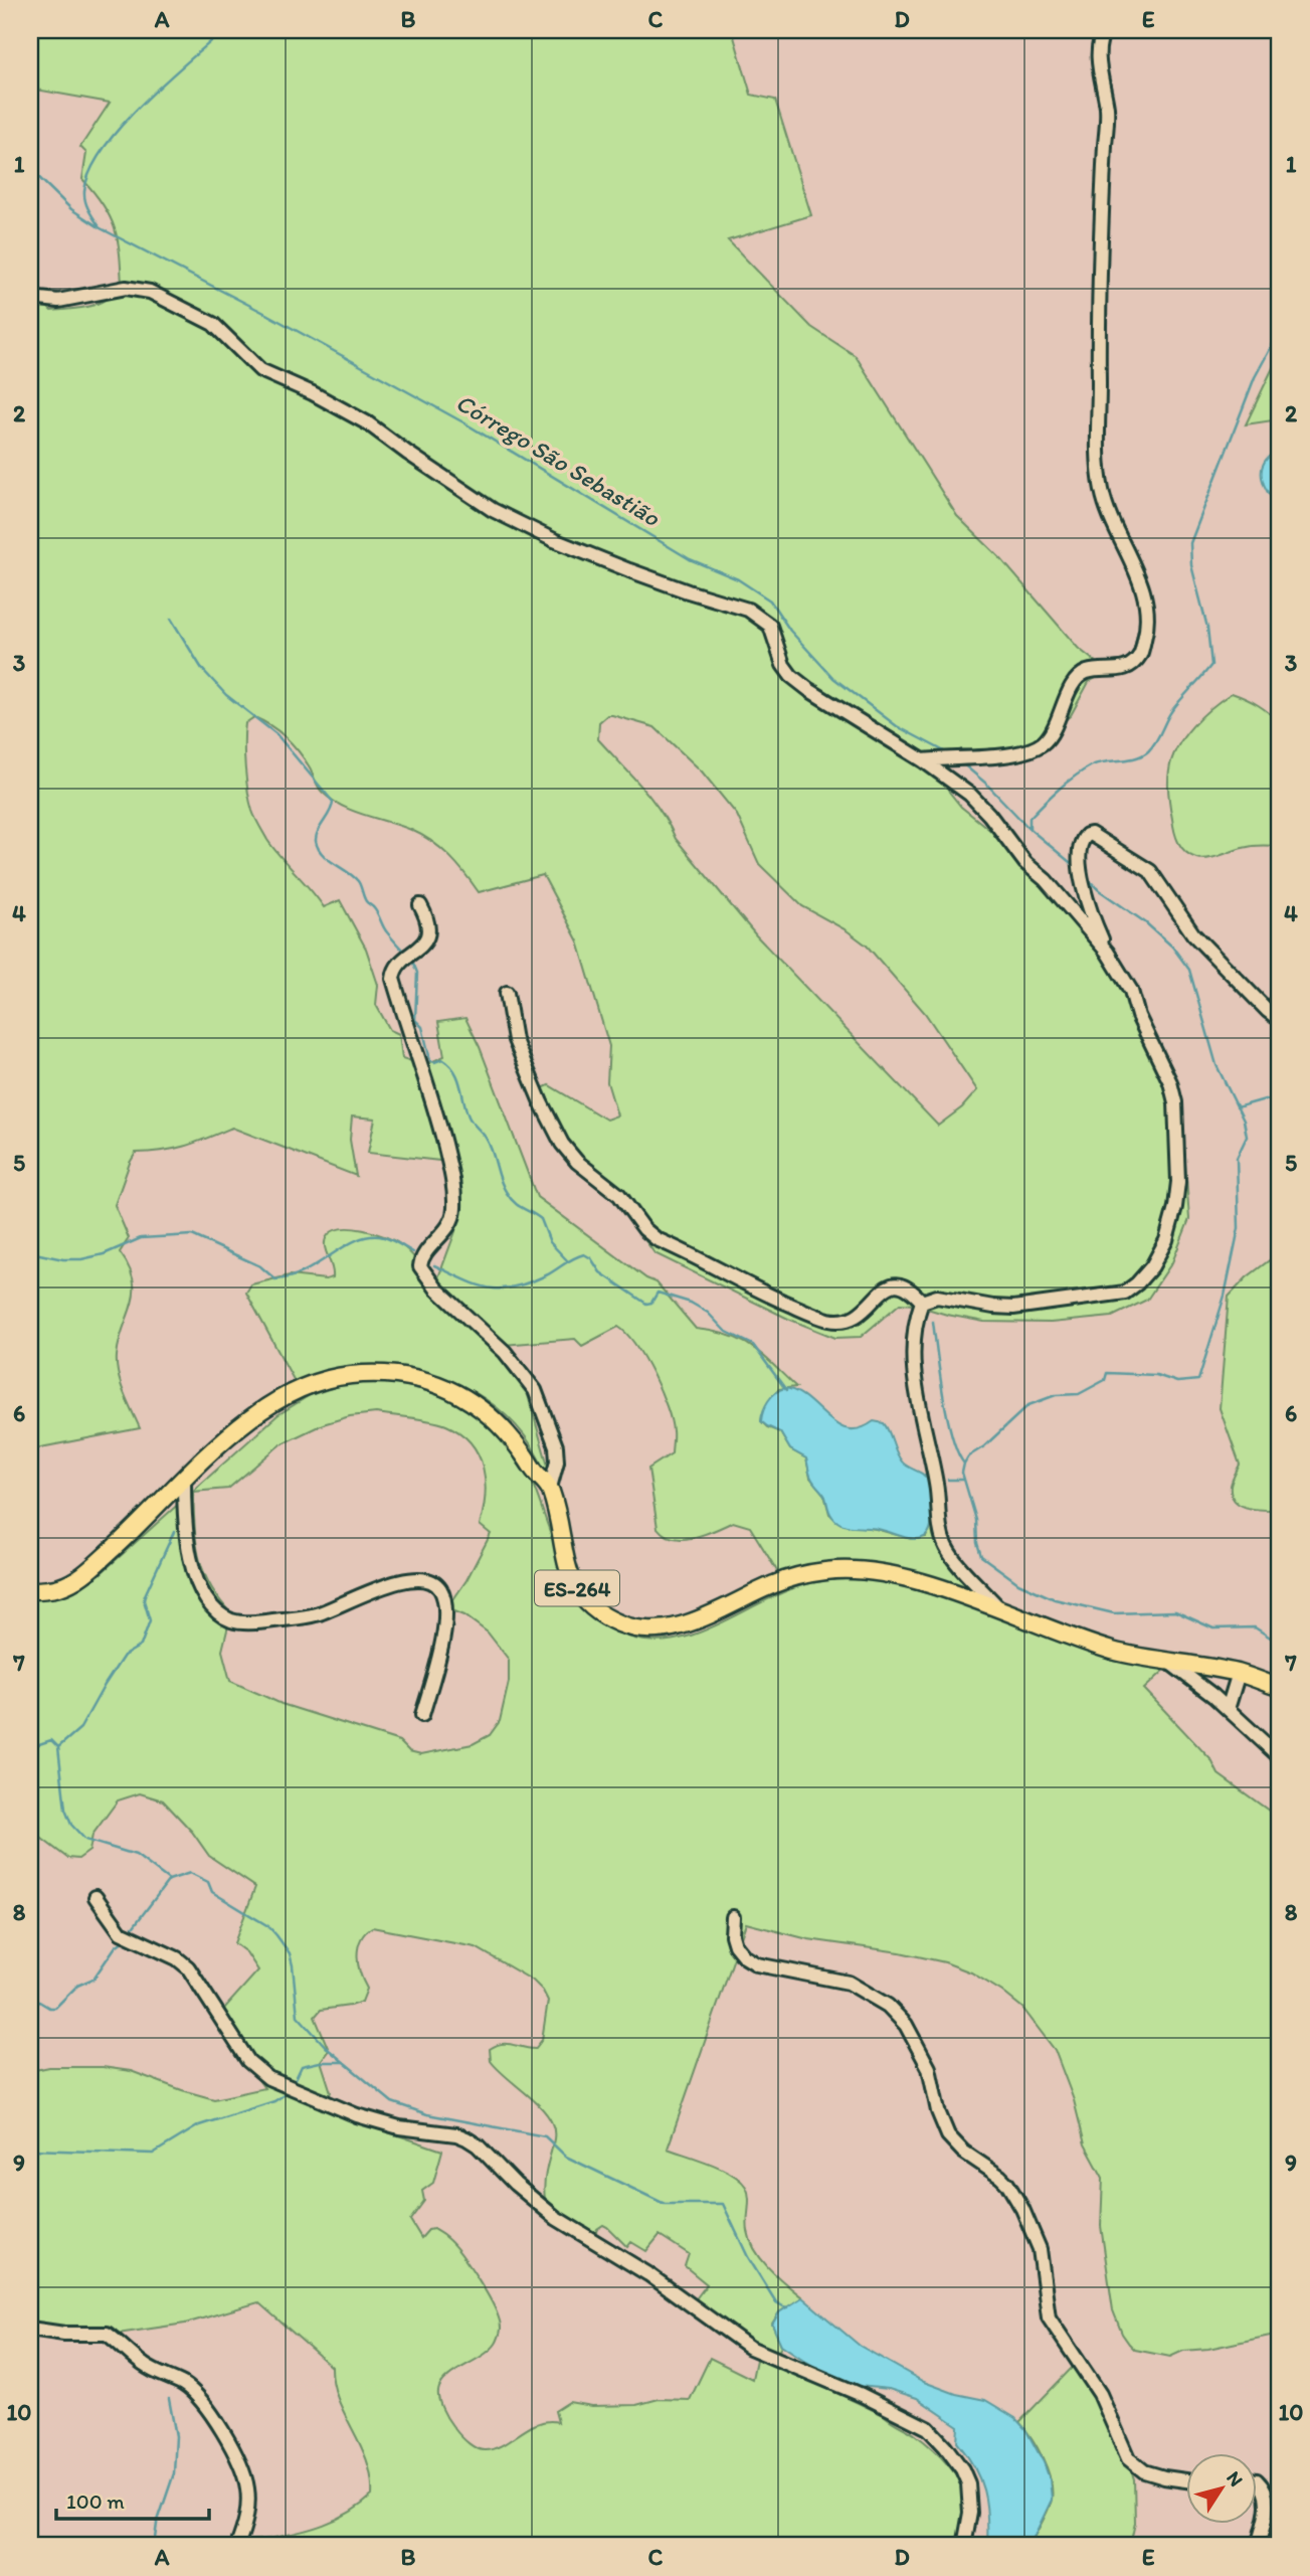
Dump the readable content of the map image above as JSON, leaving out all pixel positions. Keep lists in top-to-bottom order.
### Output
{
  "streets": {
    "main road": ["ES-264"]
  },
  "water": ["Córrego São Sebastião"],
  "scale_bar": "100 m",
  "north": "top right",
  "grid": {
    "columns": [
      "A",
      "B",
      "C",
      "D",
      "E"
    ],
    "rows": [
      "1",
      "2",
      "3",
      "4",
      "5",
      "6",
      "7",
      "8",
      "9",
      "10"
    ]
  }
}
